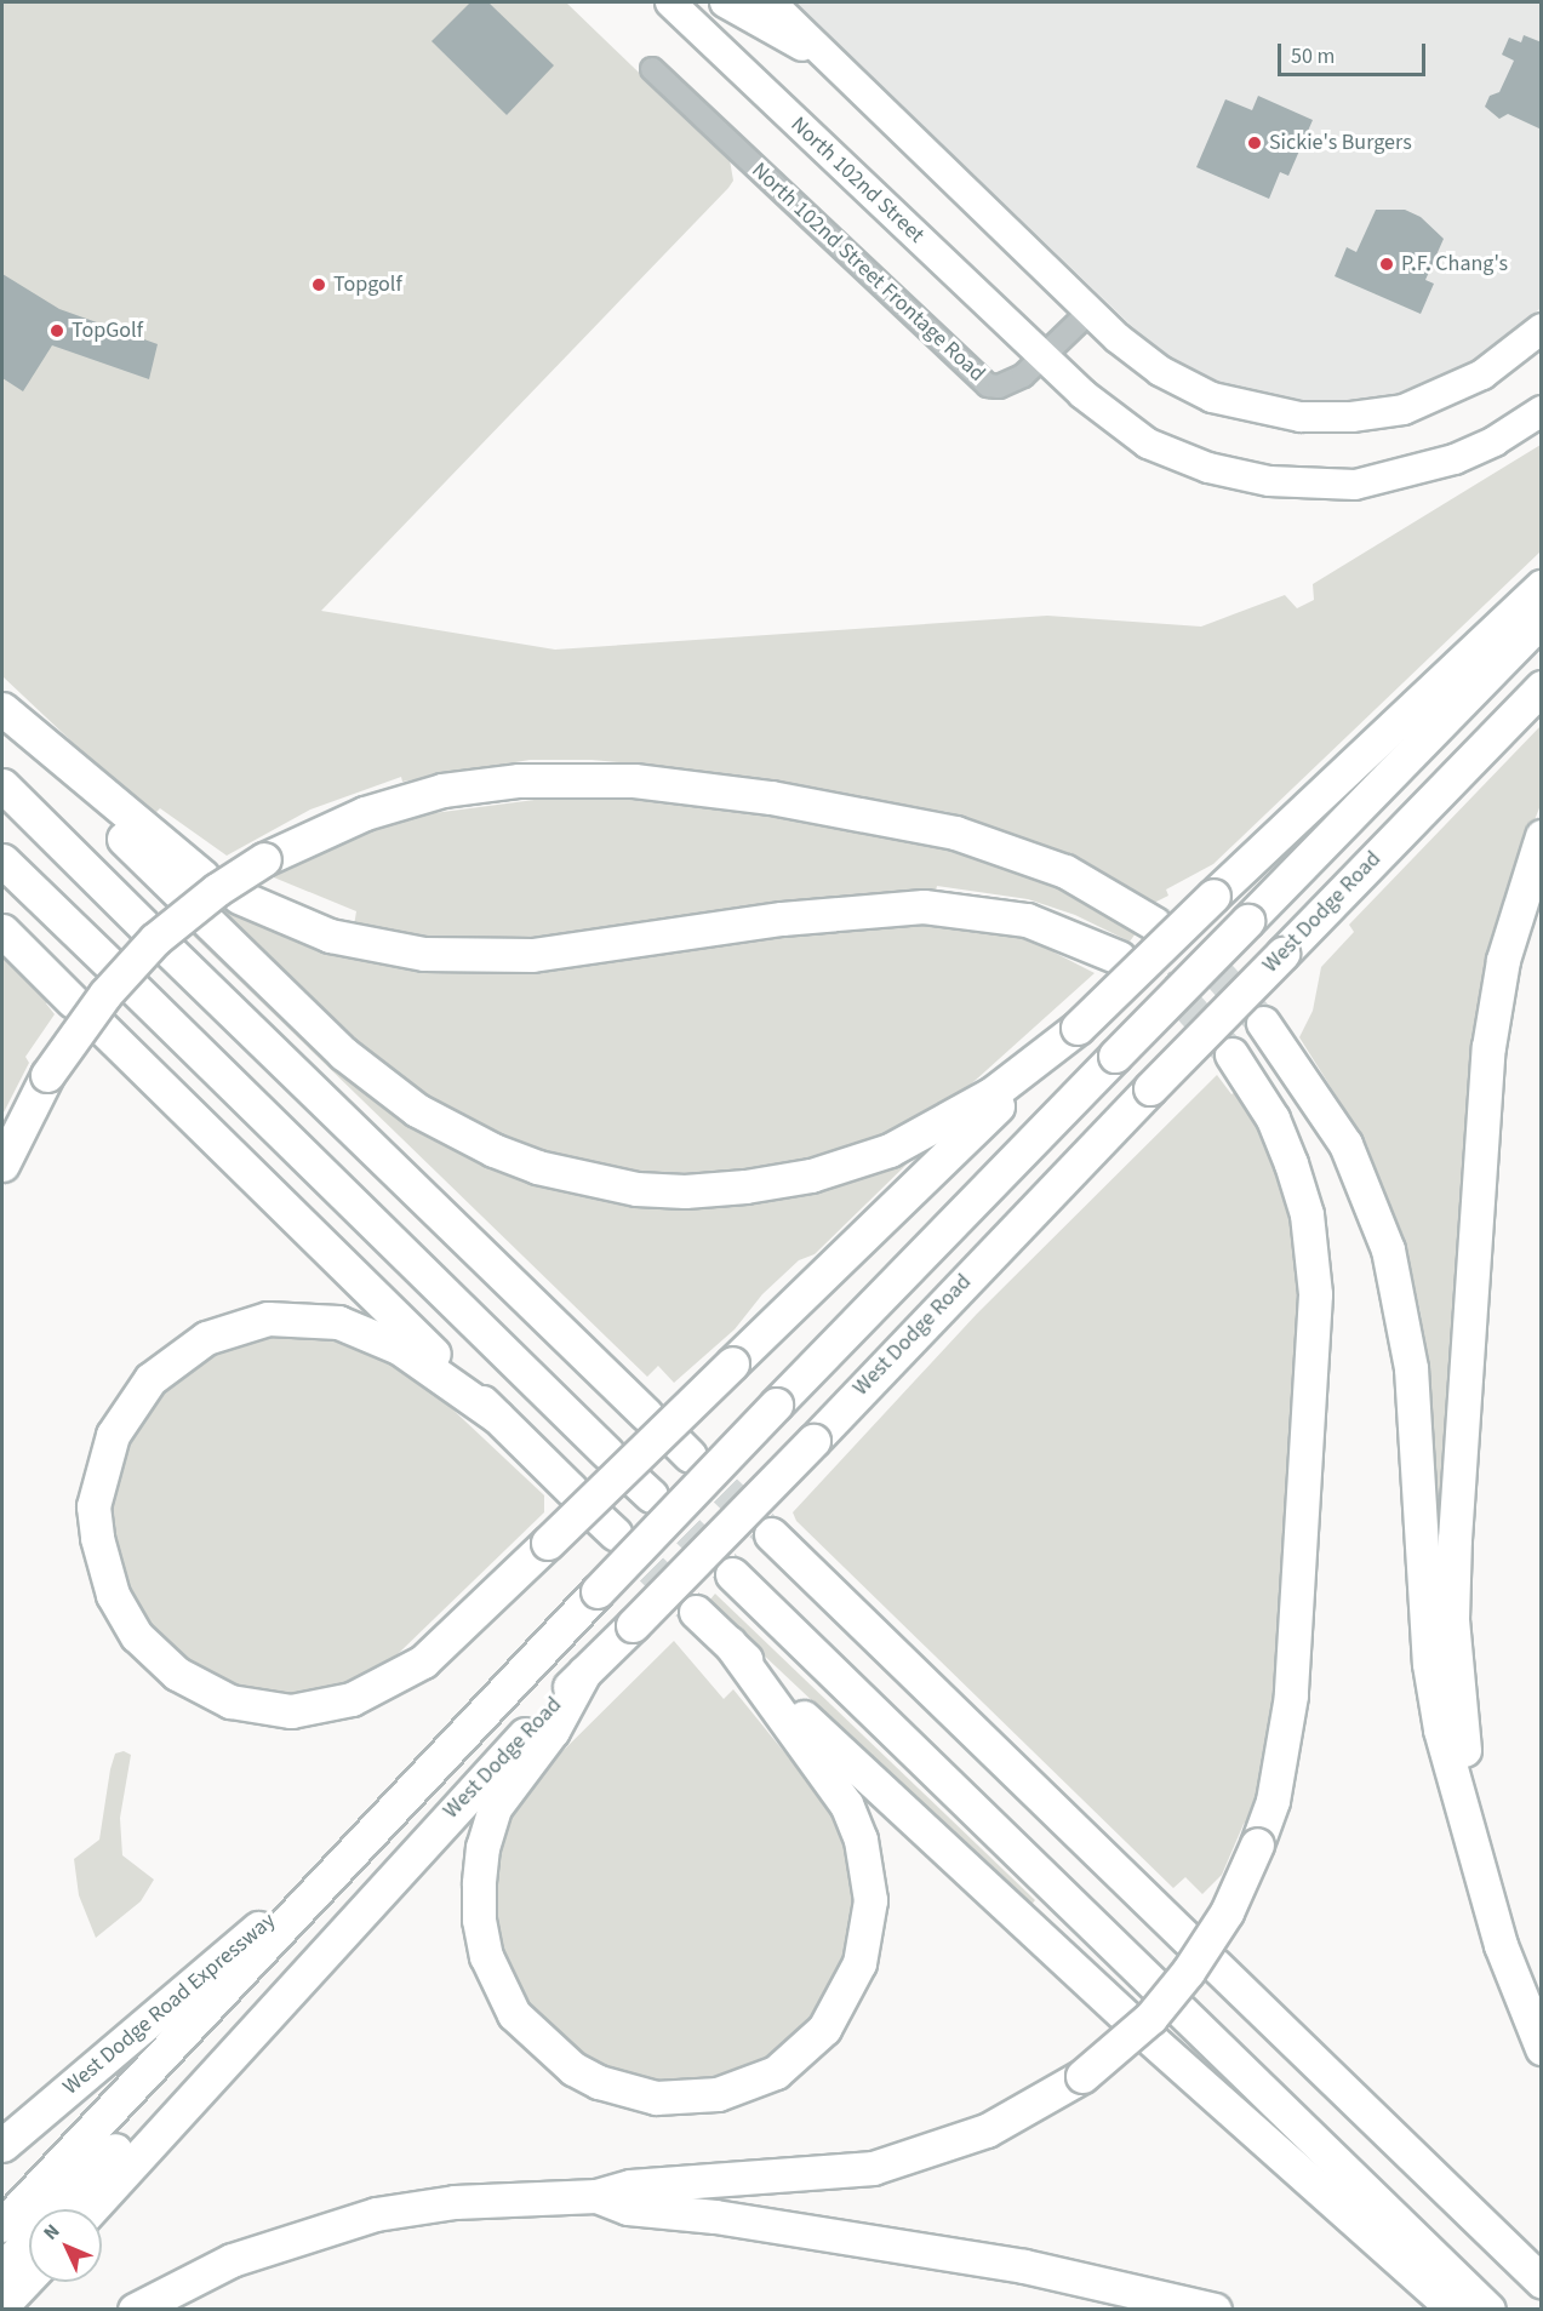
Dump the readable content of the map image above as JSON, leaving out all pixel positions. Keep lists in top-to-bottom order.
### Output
{
  "streets": {
    "highway": ["West Dodge Road", "West Dodge Road Expressway"],
    "main road": ["North 102nd Street"],
    "street": ["North 102nd Street Frontage Road"]
  },
  "crossings": [
    ["North 102nd Street", "North 102nd Street Frontage Road"],
    ["West Dodge Road", "West Dodge Road Expressway"]
  ],
  "places": [
    "Sickie's Burgers",
    "P.F. Chang's",
    "Topgolf",
    "TopGolf"
  ],
  "scale_bar": "50 m",
  "north": "top left"
}
